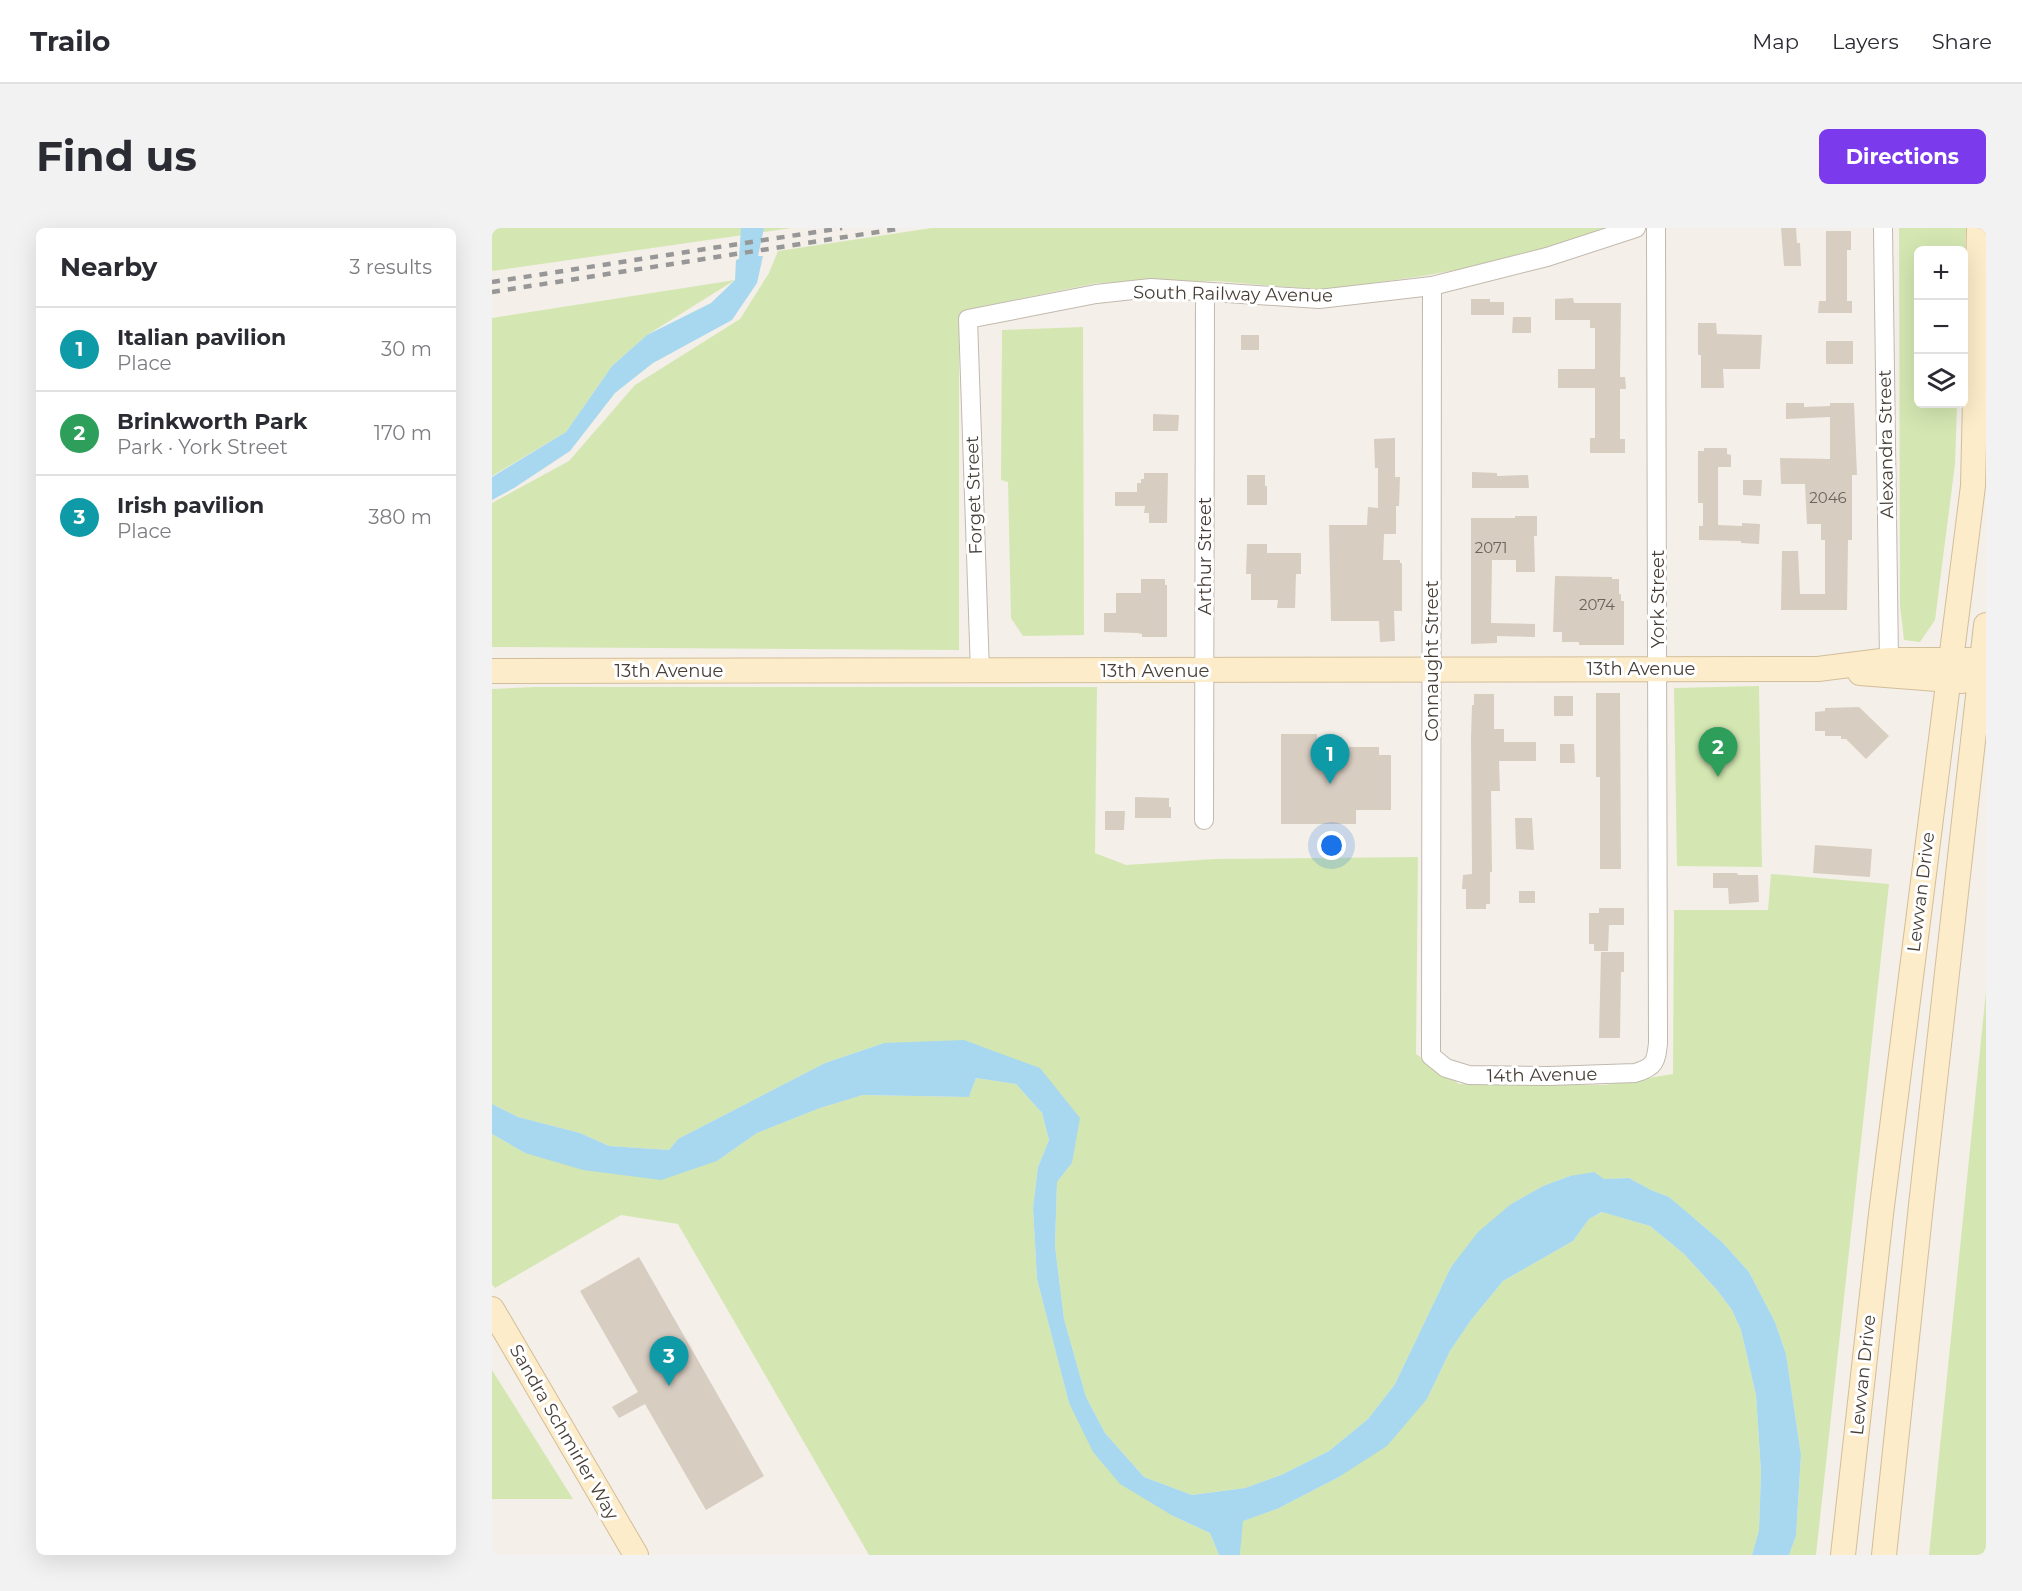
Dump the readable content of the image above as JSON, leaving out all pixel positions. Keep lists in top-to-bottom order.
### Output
{
  "streets": {
    "main road": ["13th Avenue", "Lewvan Drive", "Sandra Schmirler Way"],
    "street": [
      "South Railway Avenue",
      "Alexandra Street",
      "Forget Street",
      "Arthur Street",
      "York Street",
      "Connaught Street",
      "14th Avenue"
    ]
  },
  "crossings": [
    ["South Railway Avenue", "Forget Street"],
    ["South Railway Avenue", "Arthur Street"],
    ["South Railway Avenue", "Connaught Street"],
    ["Alexandra Street", "13th Avenue"],
    ["Forget Street", "13th Avenue"],
    ["Arthur Street", "13th Avenue"],
    ["York Street", "13th Avenue"],
    ["York Street", "14th Avenue"],
    ["Connaught Street", "13th Avenue"],
    ["Connaught Street", "14th Avenue"],
    ["13th Avenue", "Lewvan Drive"]
  ],
  "house_numbers": ["2046", "2071", "2074"],
  "page": {
    "header": "Trailo",
    "nav": ["Map", "Layers", "Share"],
    "buttons": "Directions",
    "title": "Find us",
    "heading": ["Nearby", "3 results"],
    "map_buttons": ["+", "−"],
    "list": [
      {
        "mark": "1",
        "name": "Italian pavilion",
        "note": "Place",
        "value": "30 m"
      },
      {
        "mark": "2",
        "name": "Brinkworth Park",
        "note": "Park · York Street",
        "value": "170 m"
      },
      {
        "mark": "3",
        "name": "Irish pavilion",
        "note": "Place",
        "value": "380 m"
      }
    ],
    "pins": ["2", "1", "3"]
  }
}
